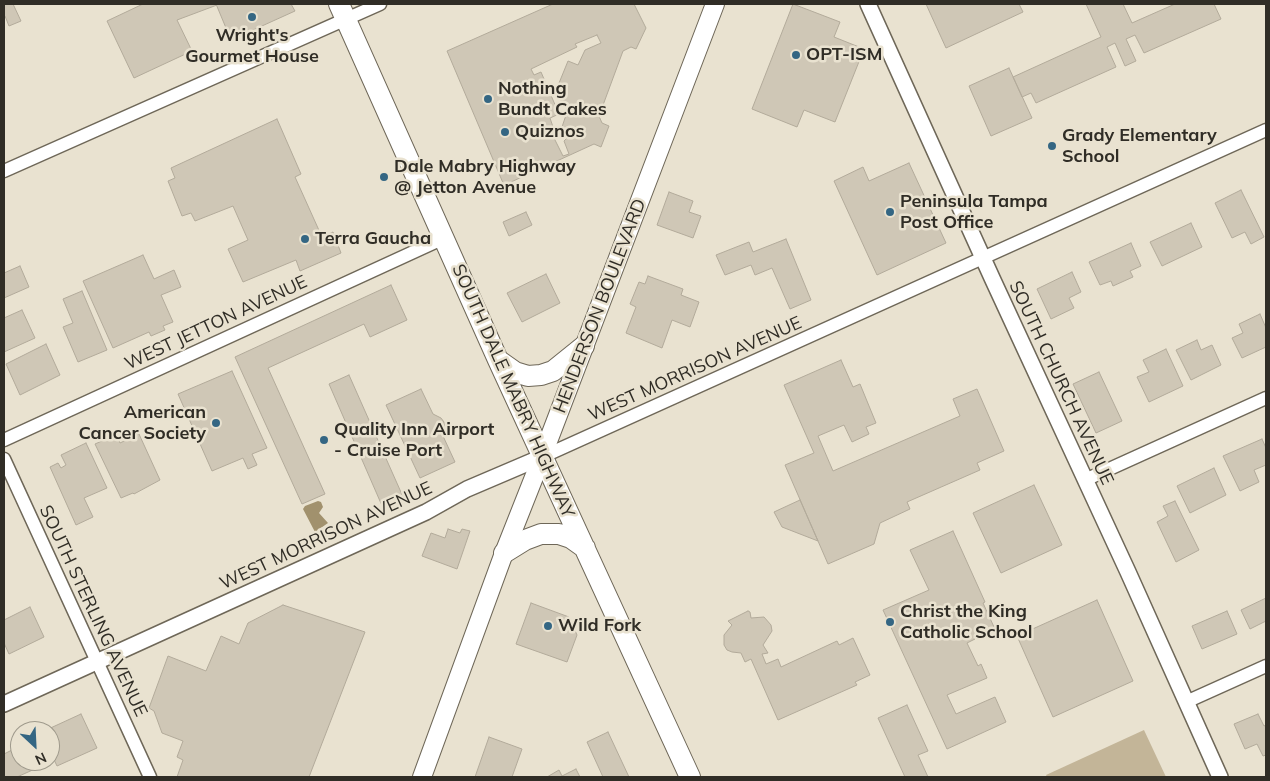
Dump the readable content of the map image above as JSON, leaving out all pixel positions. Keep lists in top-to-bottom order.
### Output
{
  "streets": {
    "main road": ["HENDERSON BOULEVARD", "SOUTH DALE MABRY HIGHWAY"],
    "street": [
      "WEST JETTON AVENUE",
      "WEST MORRISON AVENUE",
      "SOUTH CHURCH AVENUE",
      "SOUTH STERLING AVENUE"
    ]
  },
  "crossings": [
    ["HENDERSON BOULEVARD", "WEST MORRISON AVENUE"],
    ["HENDERSON BOULEVARD", "SOUTH DALE MABRY HIGHWAY"],
    ["WEST JETTON AVENUE", "SOUTH DALE MABRY HIGHWAY"],
    ["WEST MORRISON AVENUE", "SOUTH CHURCH AVENUE"],
    ["WEST MORRISON AVENUE", "SOUTH DALE MABRY HIGHWAY"],
    ["WEST MORRISON AVENUE", "SOUTH STERLING AVENUE"]
  ],
  "places": [
    "Wright's Gourmet House",
    "OPT-ISM",
    "Nothing Bundt Cakes",
    "Quiznos",
    "Grady Elementary School",
    "Dale Mabry Highway @ Jetton Avenue",
    "Peninsula Tampa Post Office",
    "Terra Gaucha",
    "American Cancer Society",
    "Quality Inn Airport - Cruise Port",
    "Christ the King Catholic School",
    "Wild Fork"
  ],
  "north": "bottom right"
}
